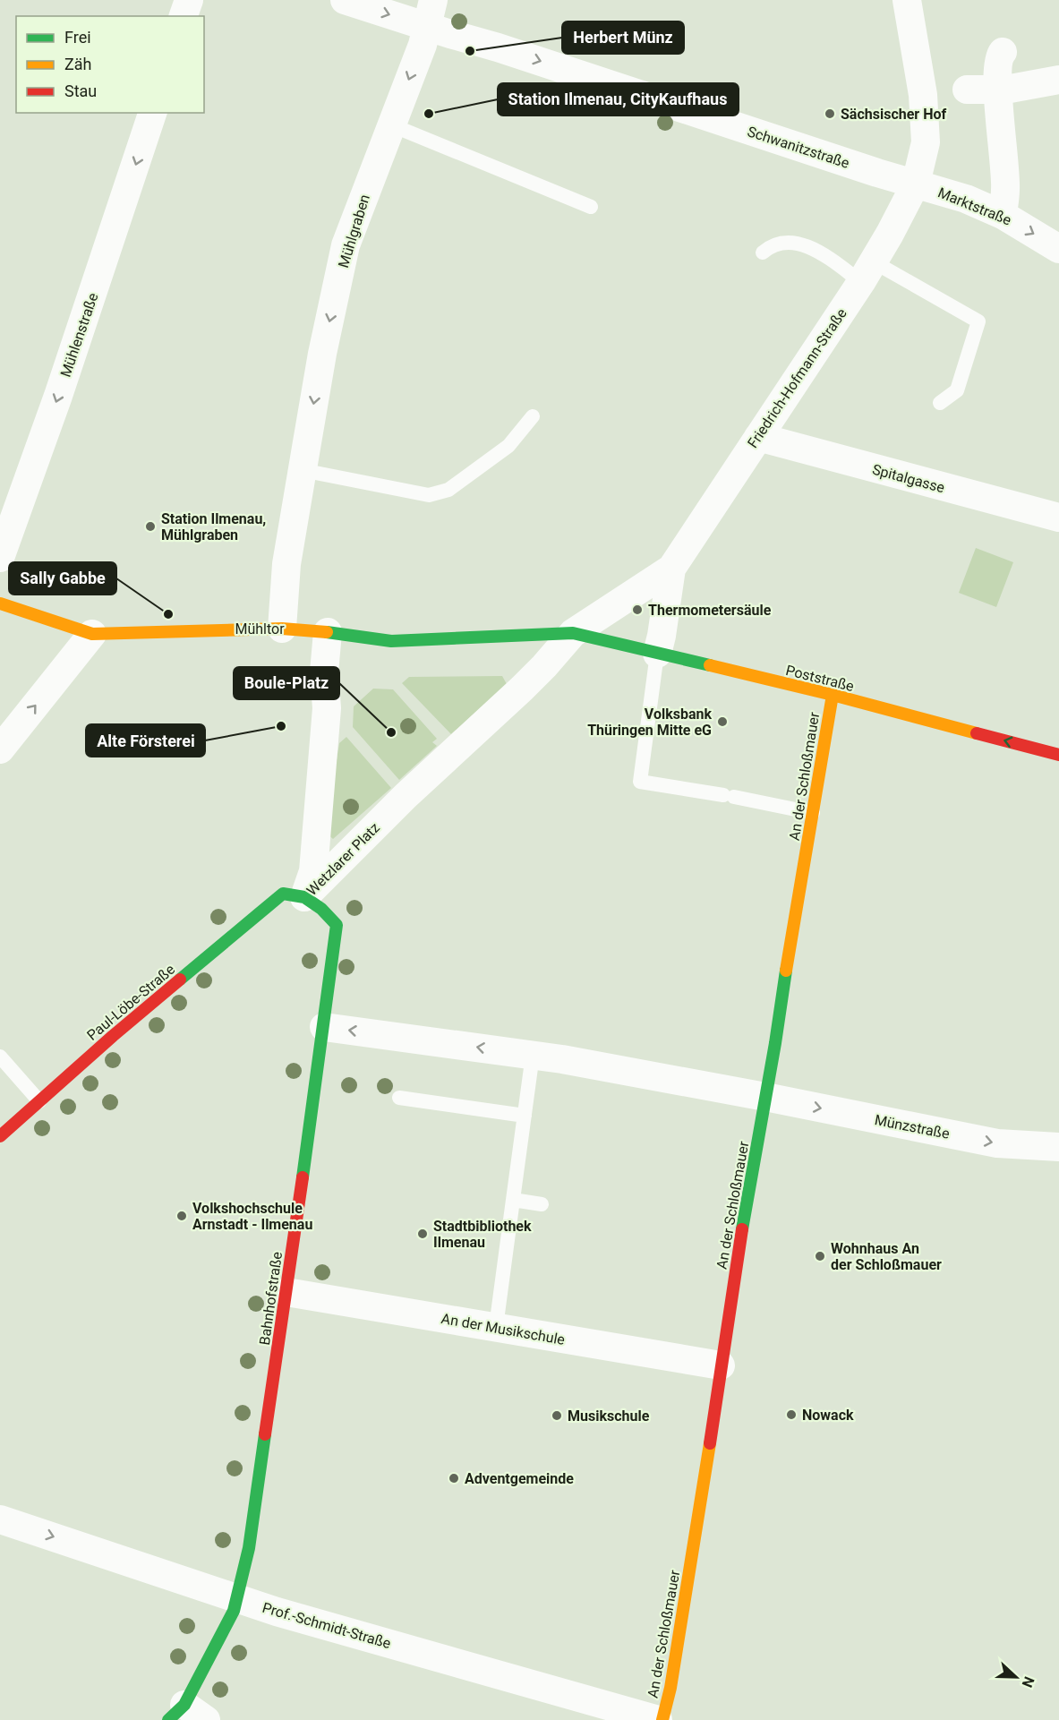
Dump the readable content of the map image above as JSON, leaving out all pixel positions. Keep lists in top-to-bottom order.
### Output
{
  "streets": {
    "street": [
      "Schwanitzstraße",
      "Marktstraße",
      "Mühlgraben",
      "Mühlenstraße",
      "Friedrich-Hofmann-Straße",
      "Spitalgasse",
      "Mühltor",
      "Poststraße",
      "An der Schloßmauer",
      "Wetzlarer Platz",
      "Paul-Löbe-Straße",
      "Münzstraße",
      "Bahnhofstraße",
      "An der Musikschule",
      "Prof.-Schmidt-Straße"
    ]
  },
  "crossings": [
    ["Schwanitzstraße", "Marktstraße"],
    ["Schwanitzstraße", "Mühlgraben"],
    ["Schwanitzstraße", "Friedrich-Hofmann-Straße"],
    ["Marktstraße", "Friedrich-Hofmann-Straße"],
    ["Mühlgraben", "Mühltor"],
    ["Friedrich-Hofmann-Straße", "Spitalgasse"],
    ["Friedrich-Hofmann-Straße", "Mühltor"],
    ["Friedrich-Hofmann-Straße", "Poststraße"],
    ["Friedrich-Hofmann-Straße", "Wetzlarer Platz"],
    ["Mühltor", "Poststraße"],
    ["Mühltor", "Wetzlarer Platz"],
    ["Poststraße", "An der Schloßmauer"],
    ["Poststraße", "Wetzlarer Platz"],
    ["An der Schloßmauer", "Münzstraße"],
    ["An der Schloßmauer", "An der Musikschule"],
    ["Wetzlarer Platz", "Paul-Löbe-Straße"],
    ["Wetzlarer Platz", "Bahnhofstraße"],
    ["Paul-Löbe-Straße", "Bahnhofstraße"],
    ["Münzstraße", "Bahnhofstraße"],
    ["Bahnhofstraße", "An der Musikschule"],
    ["Bahnhofstraße", "Prof.-Schmidt-Straße"]
  ],
  "one_way": [
    "Schwanitzstraße",
    "Marktstraße",
    "Mühlgraben",
    "Mühlenstraße",
    "Poststraße",
    "Prof.-Schmidt-Straße"
  ],
  "places": [
    "Herbert Münz",
    "Station Ilmenau, CityKaufhaus",
    "Sächsischer Hof",
    "Station Ilmenau, Mühlgraben",
    "Thermometersäule",
    "Sally Gabbe",
    "Volksbank Thüringen Mitte eG",
    "Alte Försterei",
    "Boule-Platz",
    "Volkshochschule Arnstadt - Ilmenau",
    "Stadtbibliothek Ilmenau",
    "Wohnhaus An der Schloßmauer",
    "Nowack",
    "Musikschule",
    "Adventgemeinde"
  ],
  "legend": ["Frei", "Zäh", "Stau"],
  "north": "right"
}
